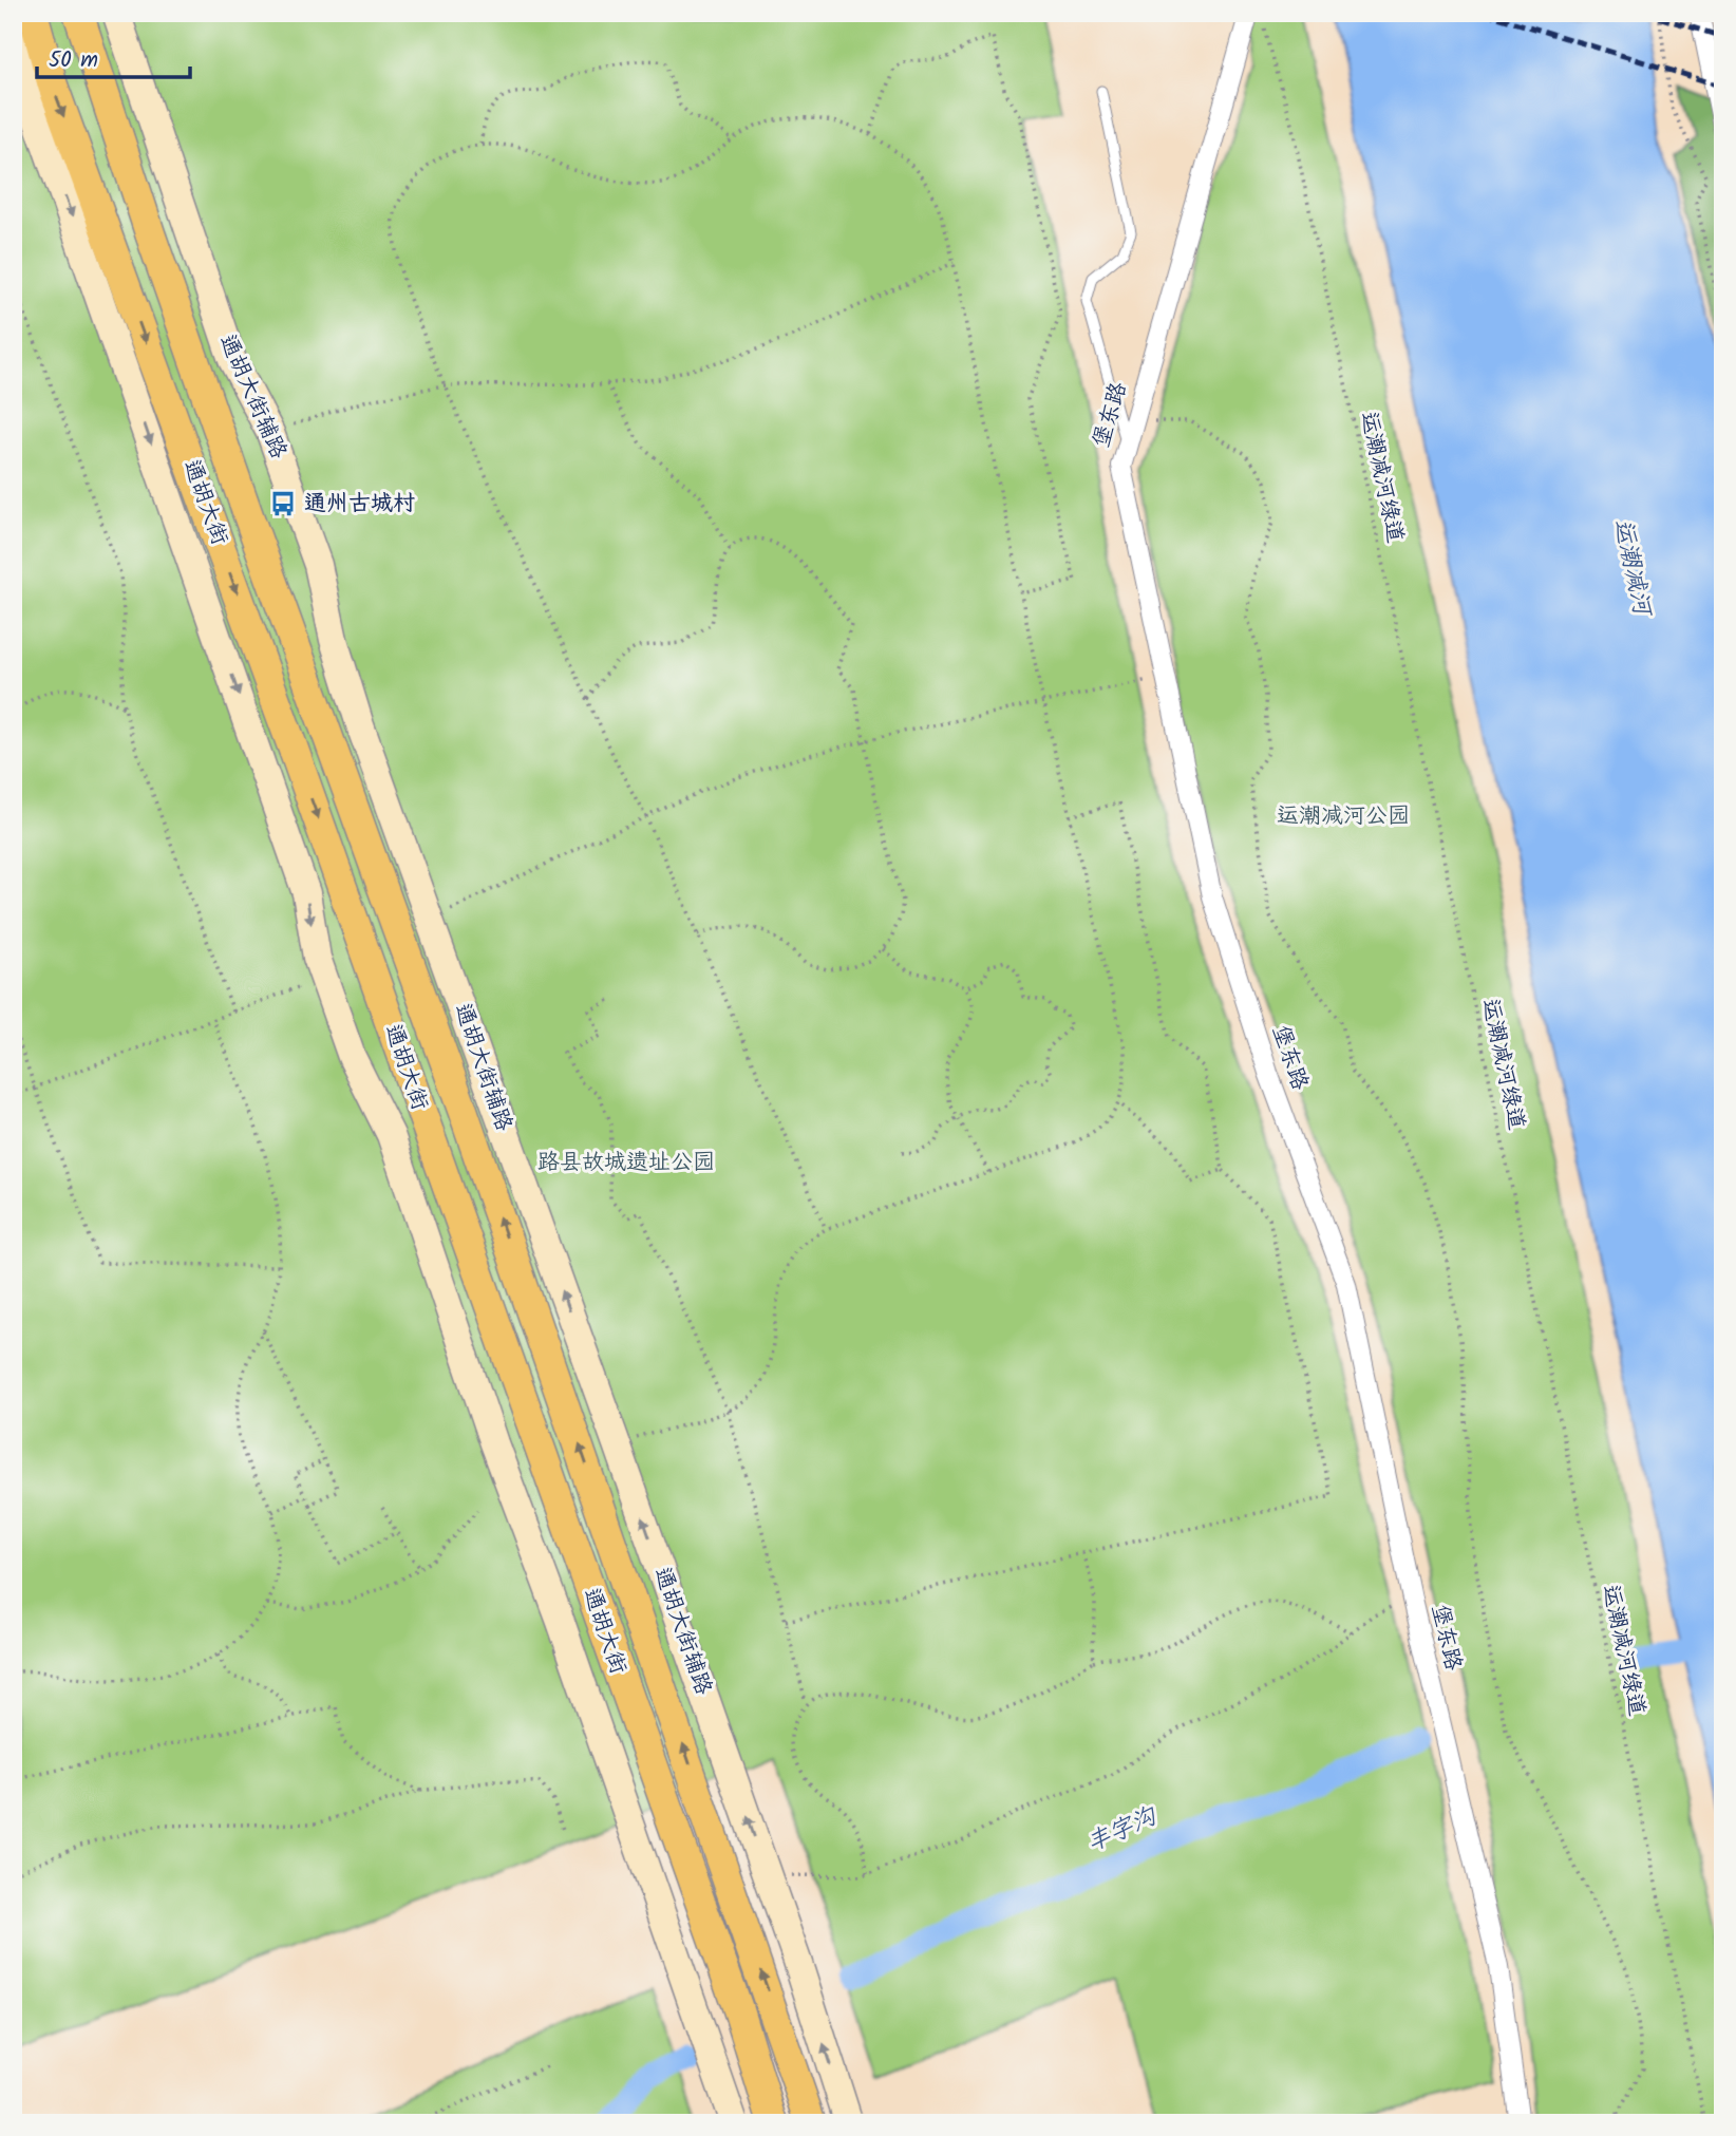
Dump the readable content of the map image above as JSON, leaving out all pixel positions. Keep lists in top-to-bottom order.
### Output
{
  "streets": {
    "main road": ["通胡大街"],
    "street": ["通胡大街辅路", "堡东路"],
    "path": ["运潮减河绿道"]
  },
  "water": ["运潮减河", "丰字沟"],
  "parks": ["运潮减河公园", "路县故城遗址公园"],
  "places": {
    "bus stop": ["通州古城村"]
  },
  "scale_bar": "50 m"
}
